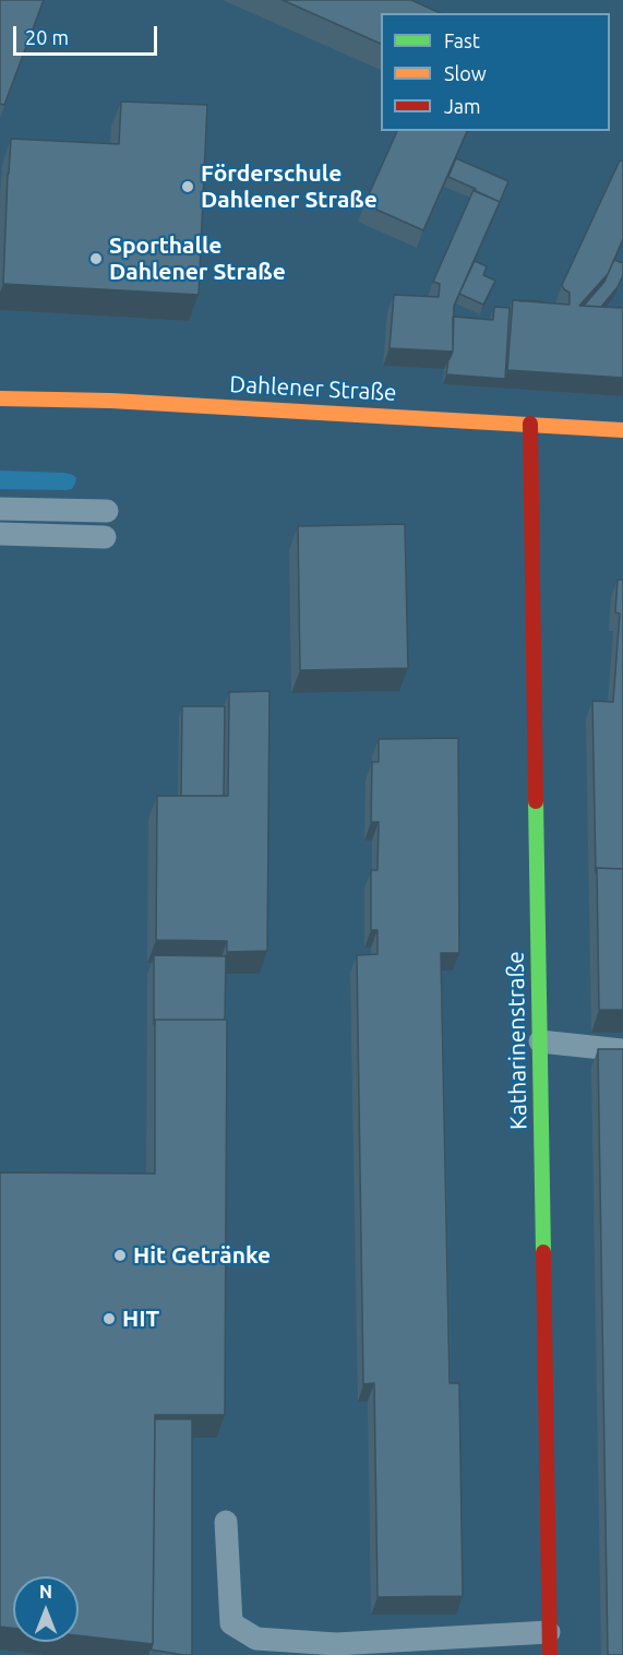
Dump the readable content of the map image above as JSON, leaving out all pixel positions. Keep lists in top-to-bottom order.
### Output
{
  "streets": {
    "street": ["Dahlener Straße", "Katharinenstraße"]
  },
  "crossings": [
    ["Dahlener Straße", "Katharinenstraße"]
  ],
  "places": [
    "Förderschule Dahlener Straße",
    "Sporthalle Dahlener Straße",
    "Hit Getränke",
    "HIT"
  ],
  "legend": ["Fast", "Slow", "Jam"],
  "scale_bar": "20 m",
  "north": "top"
}
